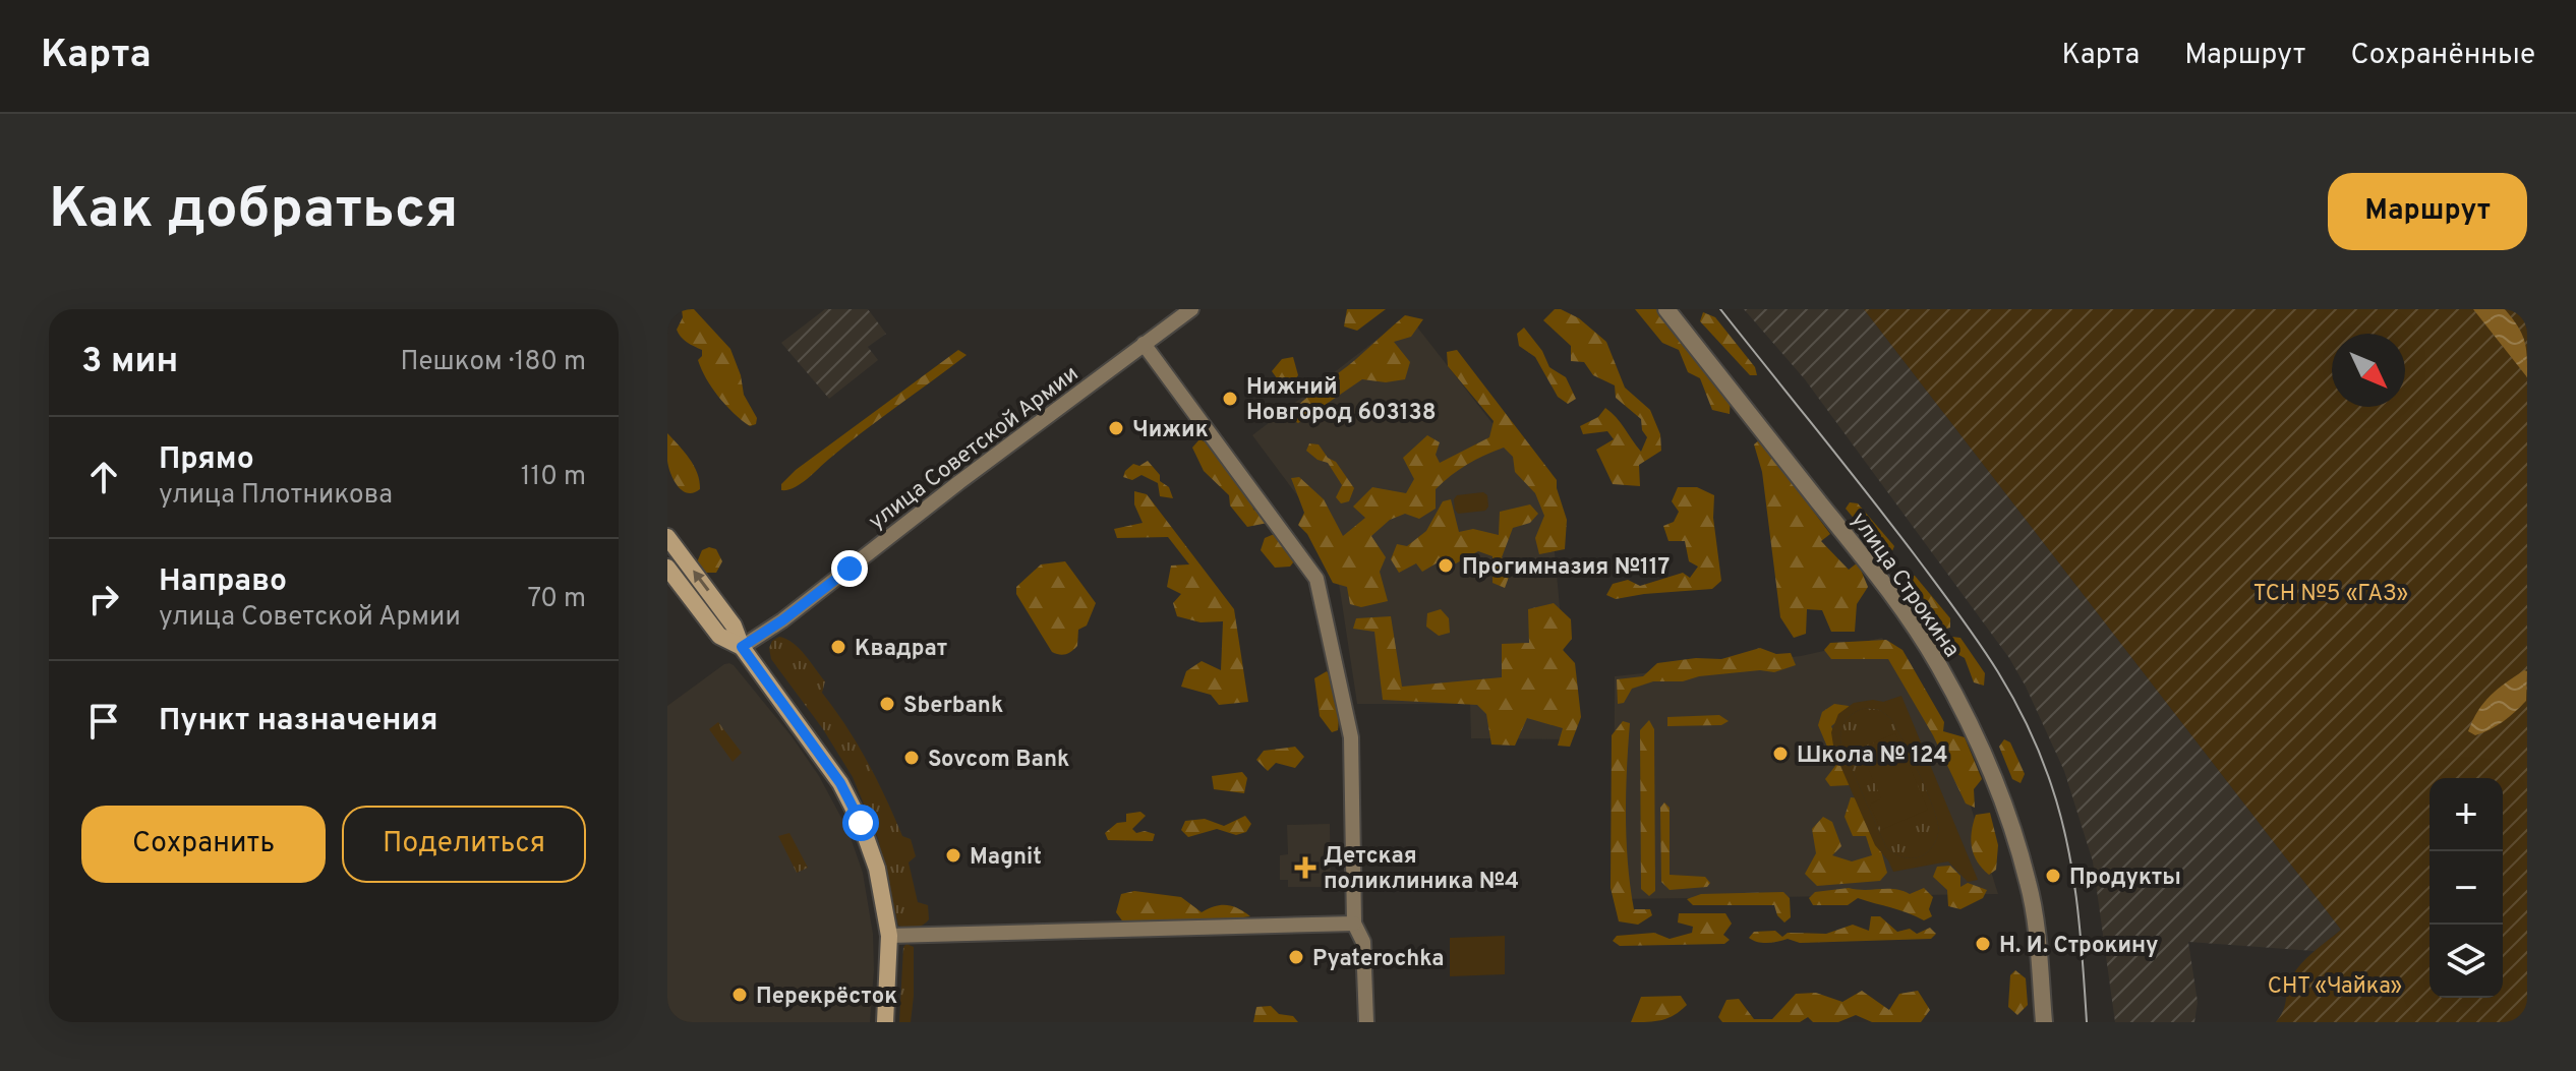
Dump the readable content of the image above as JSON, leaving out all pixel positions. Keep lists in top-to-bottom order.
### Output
{
  "streets": {
    "street": ["улица Советской Армии", "улица Строкина"]
  },
  "parks": ["ТСН №5 «ГАЗ»", "СНТ «Чайка»"],
  "places": {
    "other": [
      "Нижний Новгород 603138",
      "Чижик",
      "Прогимназия №117",
      "Квадрат",
      "Sberbank",
      "Школа № 124",
      "Sovcom Bank",
      "Magnit",
      "Продукты",
      "Н. И. Строкину",
      "Pyaterochka",
      "Перекрёсток"
    ],
    "health": ["Детская поликлиника №4"]
  },
  "north": "bottom right",
  "page": {
    "header": "Карта",
    "nav": ["Карта", "Маршрут", "Сохранённые"],
    "buttons": [
      "Маршрут",
      ["Сохранить", "Поделиться"]
    ],
    "title": "Как добраться",
    "heading": ["3 мин", "Пешком · 180 m"],
    "list": [
      ["Прямо", "улица Плотникова", "110 m"],
      ["Направо", "улица Советской Армии", "70 m"],
      "Пункт назначения"
    ],
    "map_buttons": ["+", "−"]
  }
}
